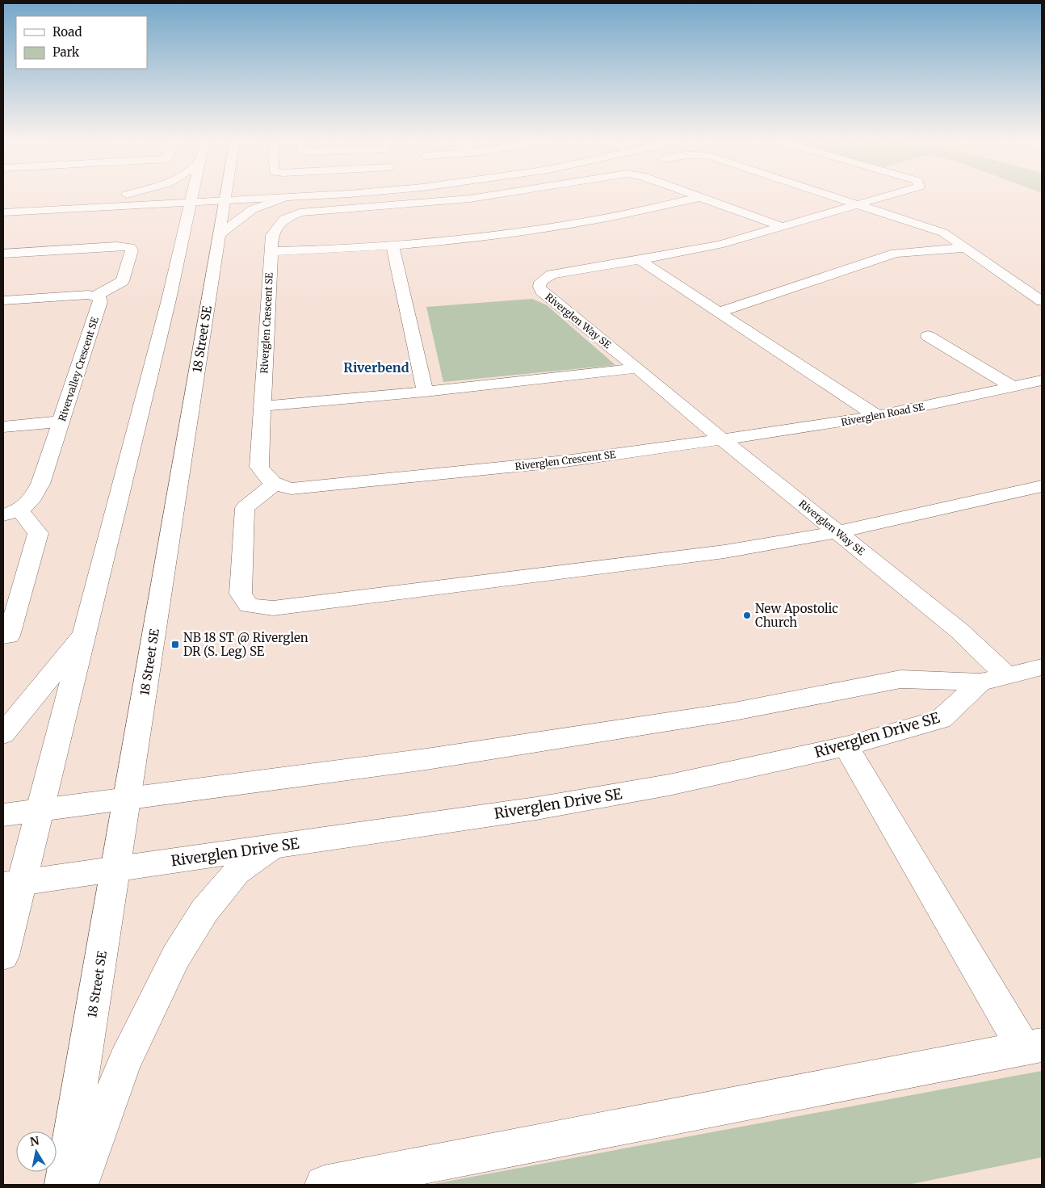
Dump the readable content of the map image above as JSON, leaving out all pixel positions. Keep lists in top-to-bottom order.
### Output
{
  "streets": {
    "street": [
      "Riverglen Way SE",
      "Riverglen Crescent SE",
      "18 Street SE",
      "Rivervalley Crescent SE",
      "Riverglen Road SE",
      "Riverglen Drive SE"
    ]
  },
  "crossings": [
    ["Riverglen Way SE", "Riverglen Crescent SE"],
    ["Riverglen Way SE", "Riverglen Road SE"],
    ["Riverglen Way SE", "Riverglen Drive SE"],
    ["Riverglen Crescent SE", "Riverglen Road SE"],
    ["18 Street SE", "Riverglen Drive SE"]
  ],
  "districts": ["Riverbend"],
  "places": {
    "other": ["New Apostolic Church"],
    "transit": ["NB 18 ST @ Riverglen DR (S. Leg) SE"]
  },
  "legend": ["Road", "Park"],
  "north": "top"
}
